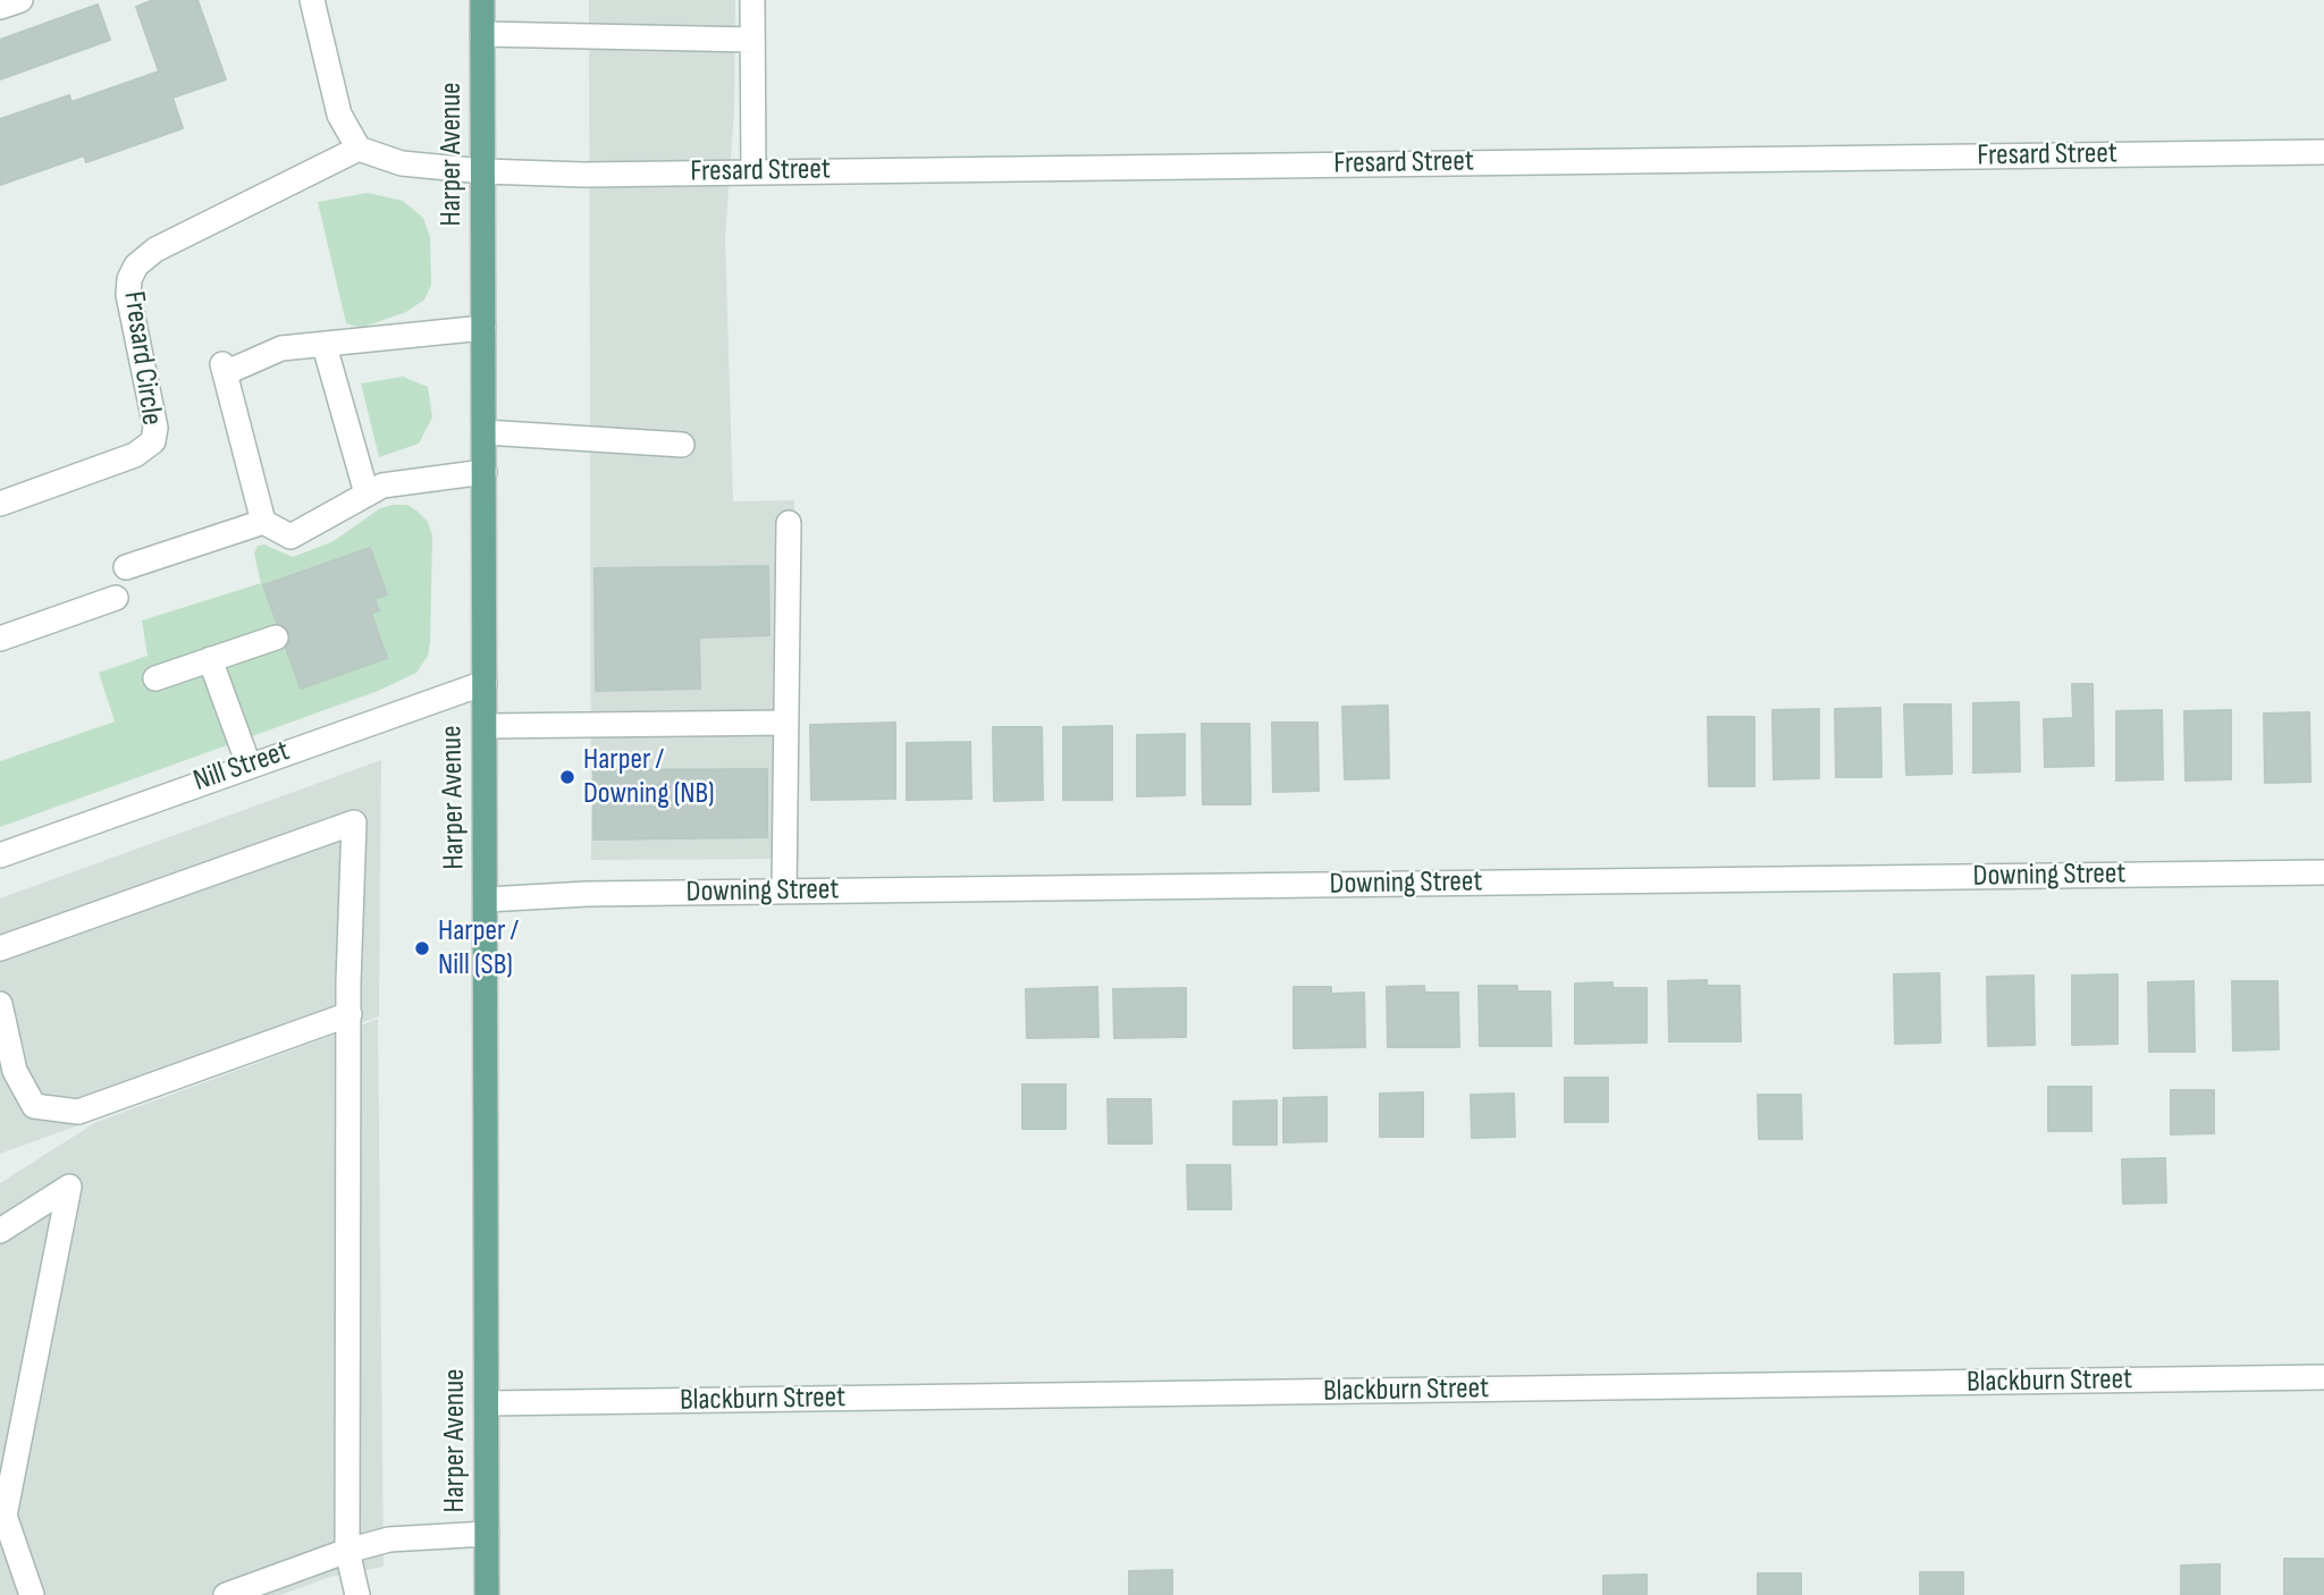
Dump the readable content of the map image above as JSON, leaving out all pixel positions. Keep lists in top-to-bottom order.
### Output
{
  "streets": {
    "main road": ["Harper Avenue"],
    "street": [
      "Fresard Street",
      "Fresard Circle",
      "Nill Street",
      "Downing Street",
      "Blackburn Street"
    ]
  },
  "crossings": [
    ["Harper Avenue", "Fresard Street"],
    ["Harper Avenue", "Nill Street"],
    ["Harper Avenue", "Downing Street"],
    ["Harper Avenue", "Blackburn Street"],
    ["Fresard Street", "Fresard Circle"]
  ],
  "places": ["Harper / Downing (NB)", "Harper / Nill (SB)"]
}
